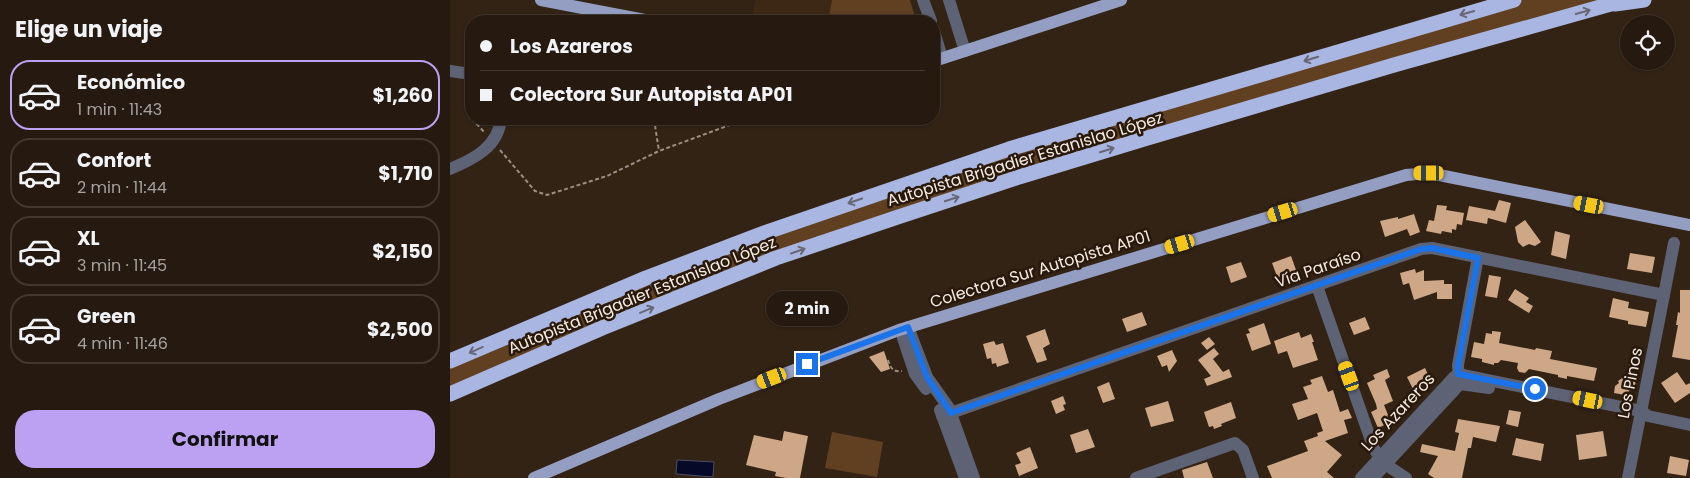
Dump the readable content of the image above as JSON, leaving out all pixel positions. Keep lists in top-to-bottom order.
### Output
{
  "streets": {
    "highway": ["Autopista Brigadier Estanislao López"],
    "main road": ["Colectora Sur Autopista AP01"],
    "street": ["Vía Paraíso", "Los Pinos", "Los Azareros"]
  },
  "crossings": [
    ["Vía Paraíso", "Los Pinos"],
    ["Los Pinos", "Los Azareros"]
  ],
  "page": {
    "heading": "Elige un viaje",
    "banner": ["Los Azareros", "Colectora Sur Autopista AP01"],
    "list": [
      {
        "name": "Económico",
        "note": "1 min · 11:43",
        "value": "$1,260"
      },
      {
        "name": "Confort",
        "note": "2 min · 11:44",
        "value": "$1,710"
      },
      {
        "name": "XL",
        "note": "3 min · 11:45",
        "value": "$2,150"
      },
      {
        "name": "Green",
        "note": "4 min · 11:46",
        "value": "$2,500"
      }
    ],
    "bubble": "2 min",
    "buttons": "Confirmar"
  }
}
